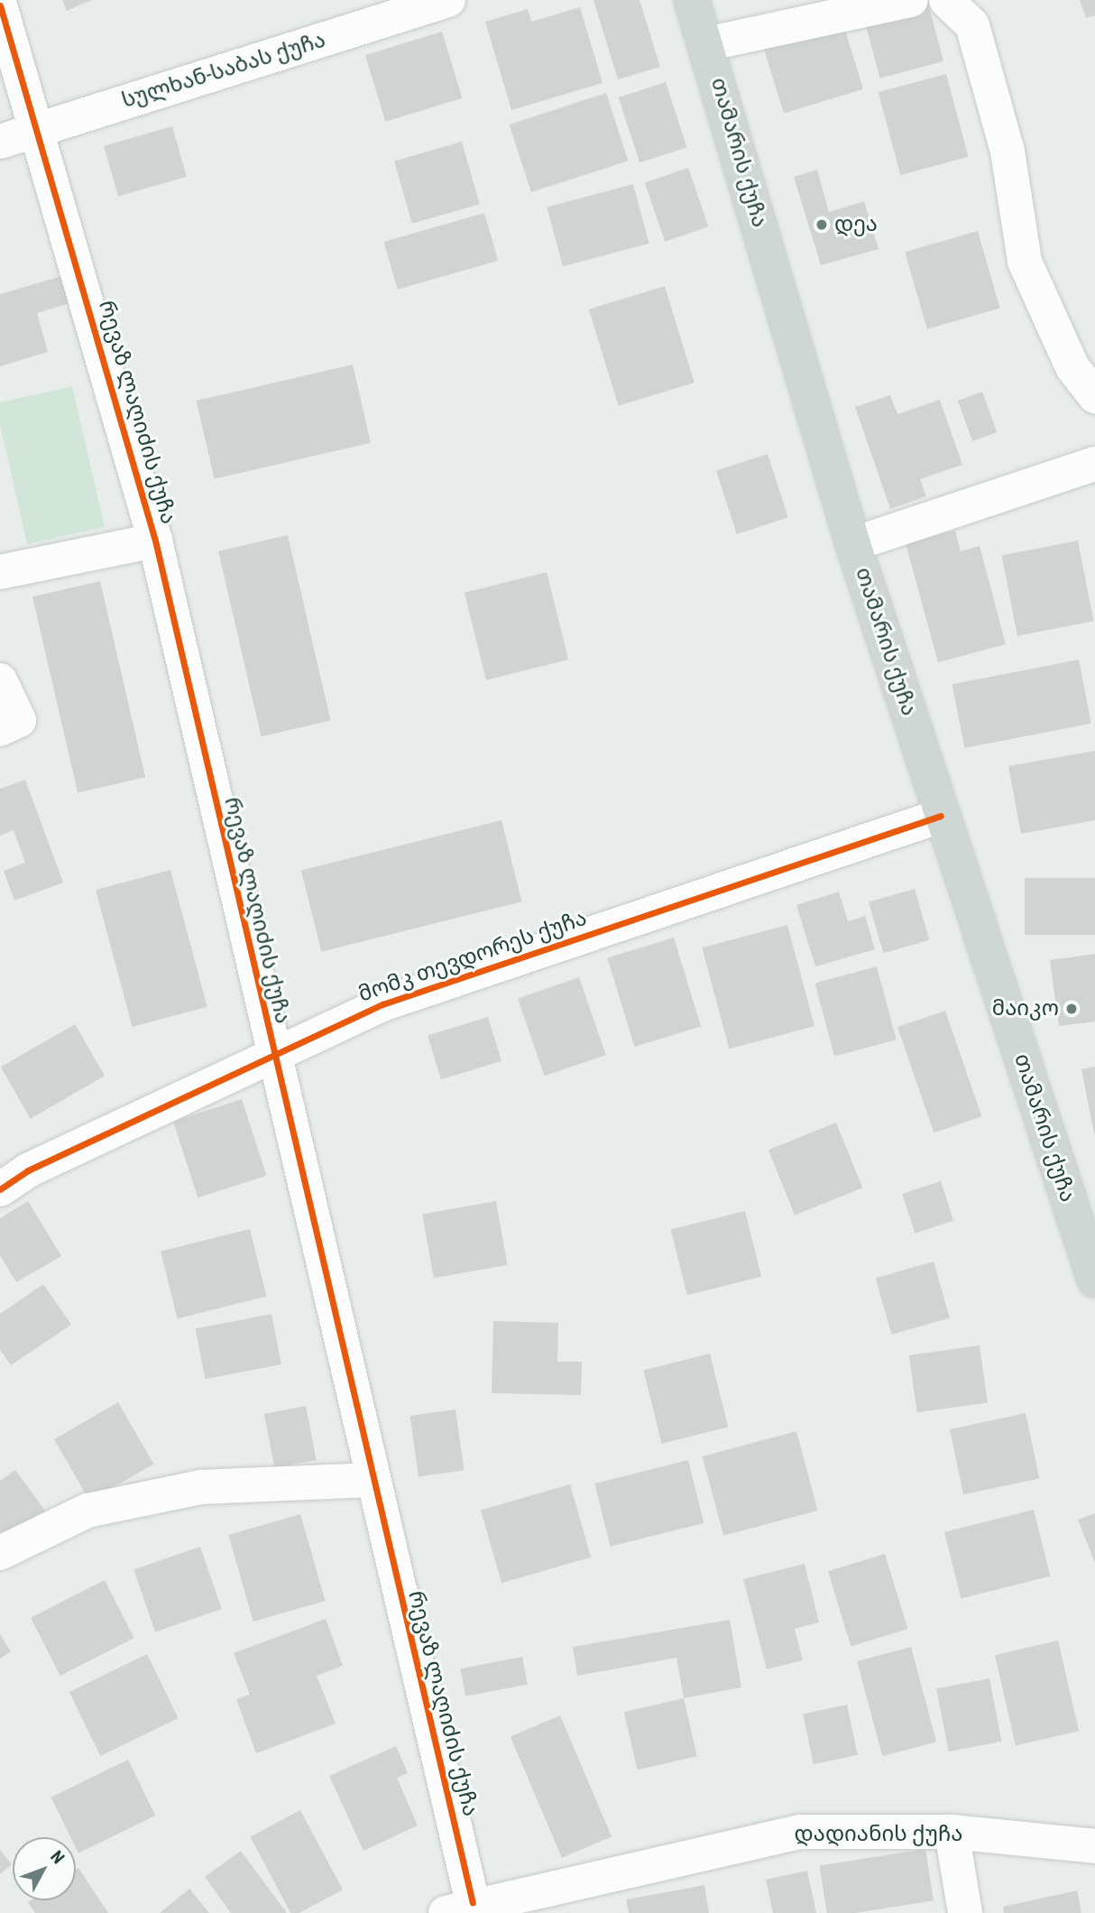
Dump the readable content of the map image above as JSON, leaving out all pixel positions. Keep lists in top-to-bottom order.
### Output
{
  "streets": {
    "main road": ["თამარის ქუჩა"],
    "street": [
      "სულხან-საბას ქუჩა",
      "რევაზ ლაღიძის ქუჩა",
      "მომკ თევდორეს ქუჩა",
      "დადიანის ქუჩა"
    ]
  },
  "crossings": [
    ["სულხან-საბას ქუჩა", "რევაზ ლაღიძის ქუჩა"],
    ["თამარის ქუჩა", "მომკ თევდორეს ქუჩა"],
    ["რევაზ ლაღიძის ქუჩა", "მომკ თევდორეს ქუჩა"],
    ["რევაზ ლაღიძის ქუჩა", "დადიანის ქუჩა"]
  ],
  "places": ["დეა", "მაიკო"],
  "north": "top right"
}
